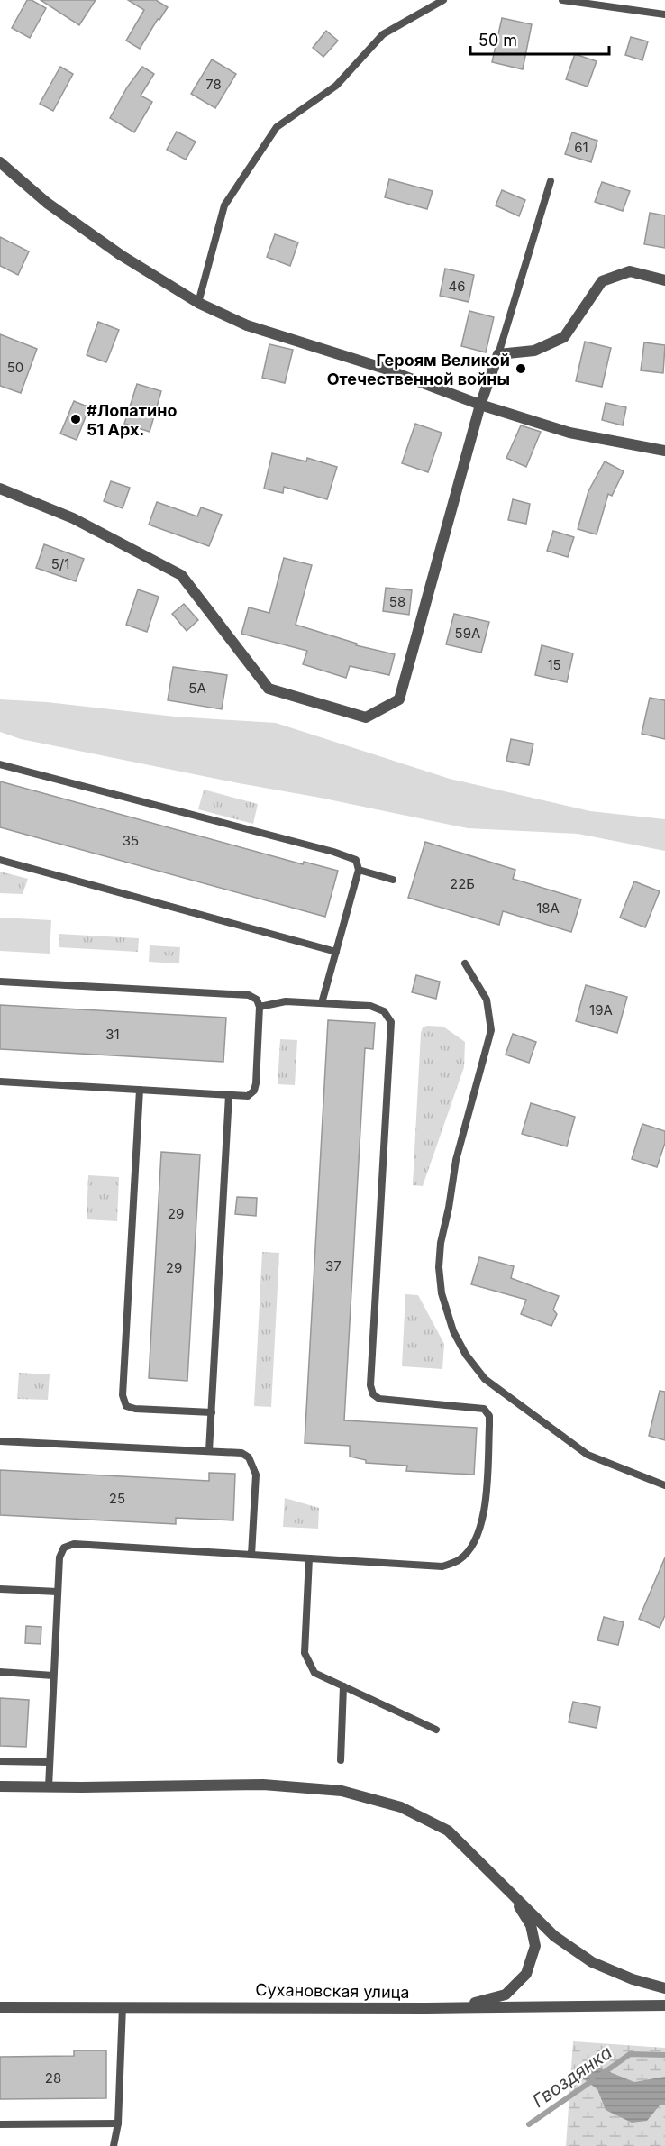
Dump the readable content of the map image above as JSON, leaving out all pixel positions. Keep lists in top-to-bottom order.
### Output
{
  "streets": {
    "street": ["Сухановская улица"]
  },
  "water": ["Гвоздянка"],
  "places": ["Героям Великой Отечественной войны", "#Лопатино 51 Арх."],
  "house_numbers": [
    "78",
    "61",
    "46",
    "50",
    "5/1",
    "58",
    "59А",
    "15",
    "5А",
    "35",
    "22Б",
    "18А",
    "19А",
    "31",
    "29",
    "37",
    "29",
    "25",
    "28"
  ],
  "scale_bar": "50 m"
}
